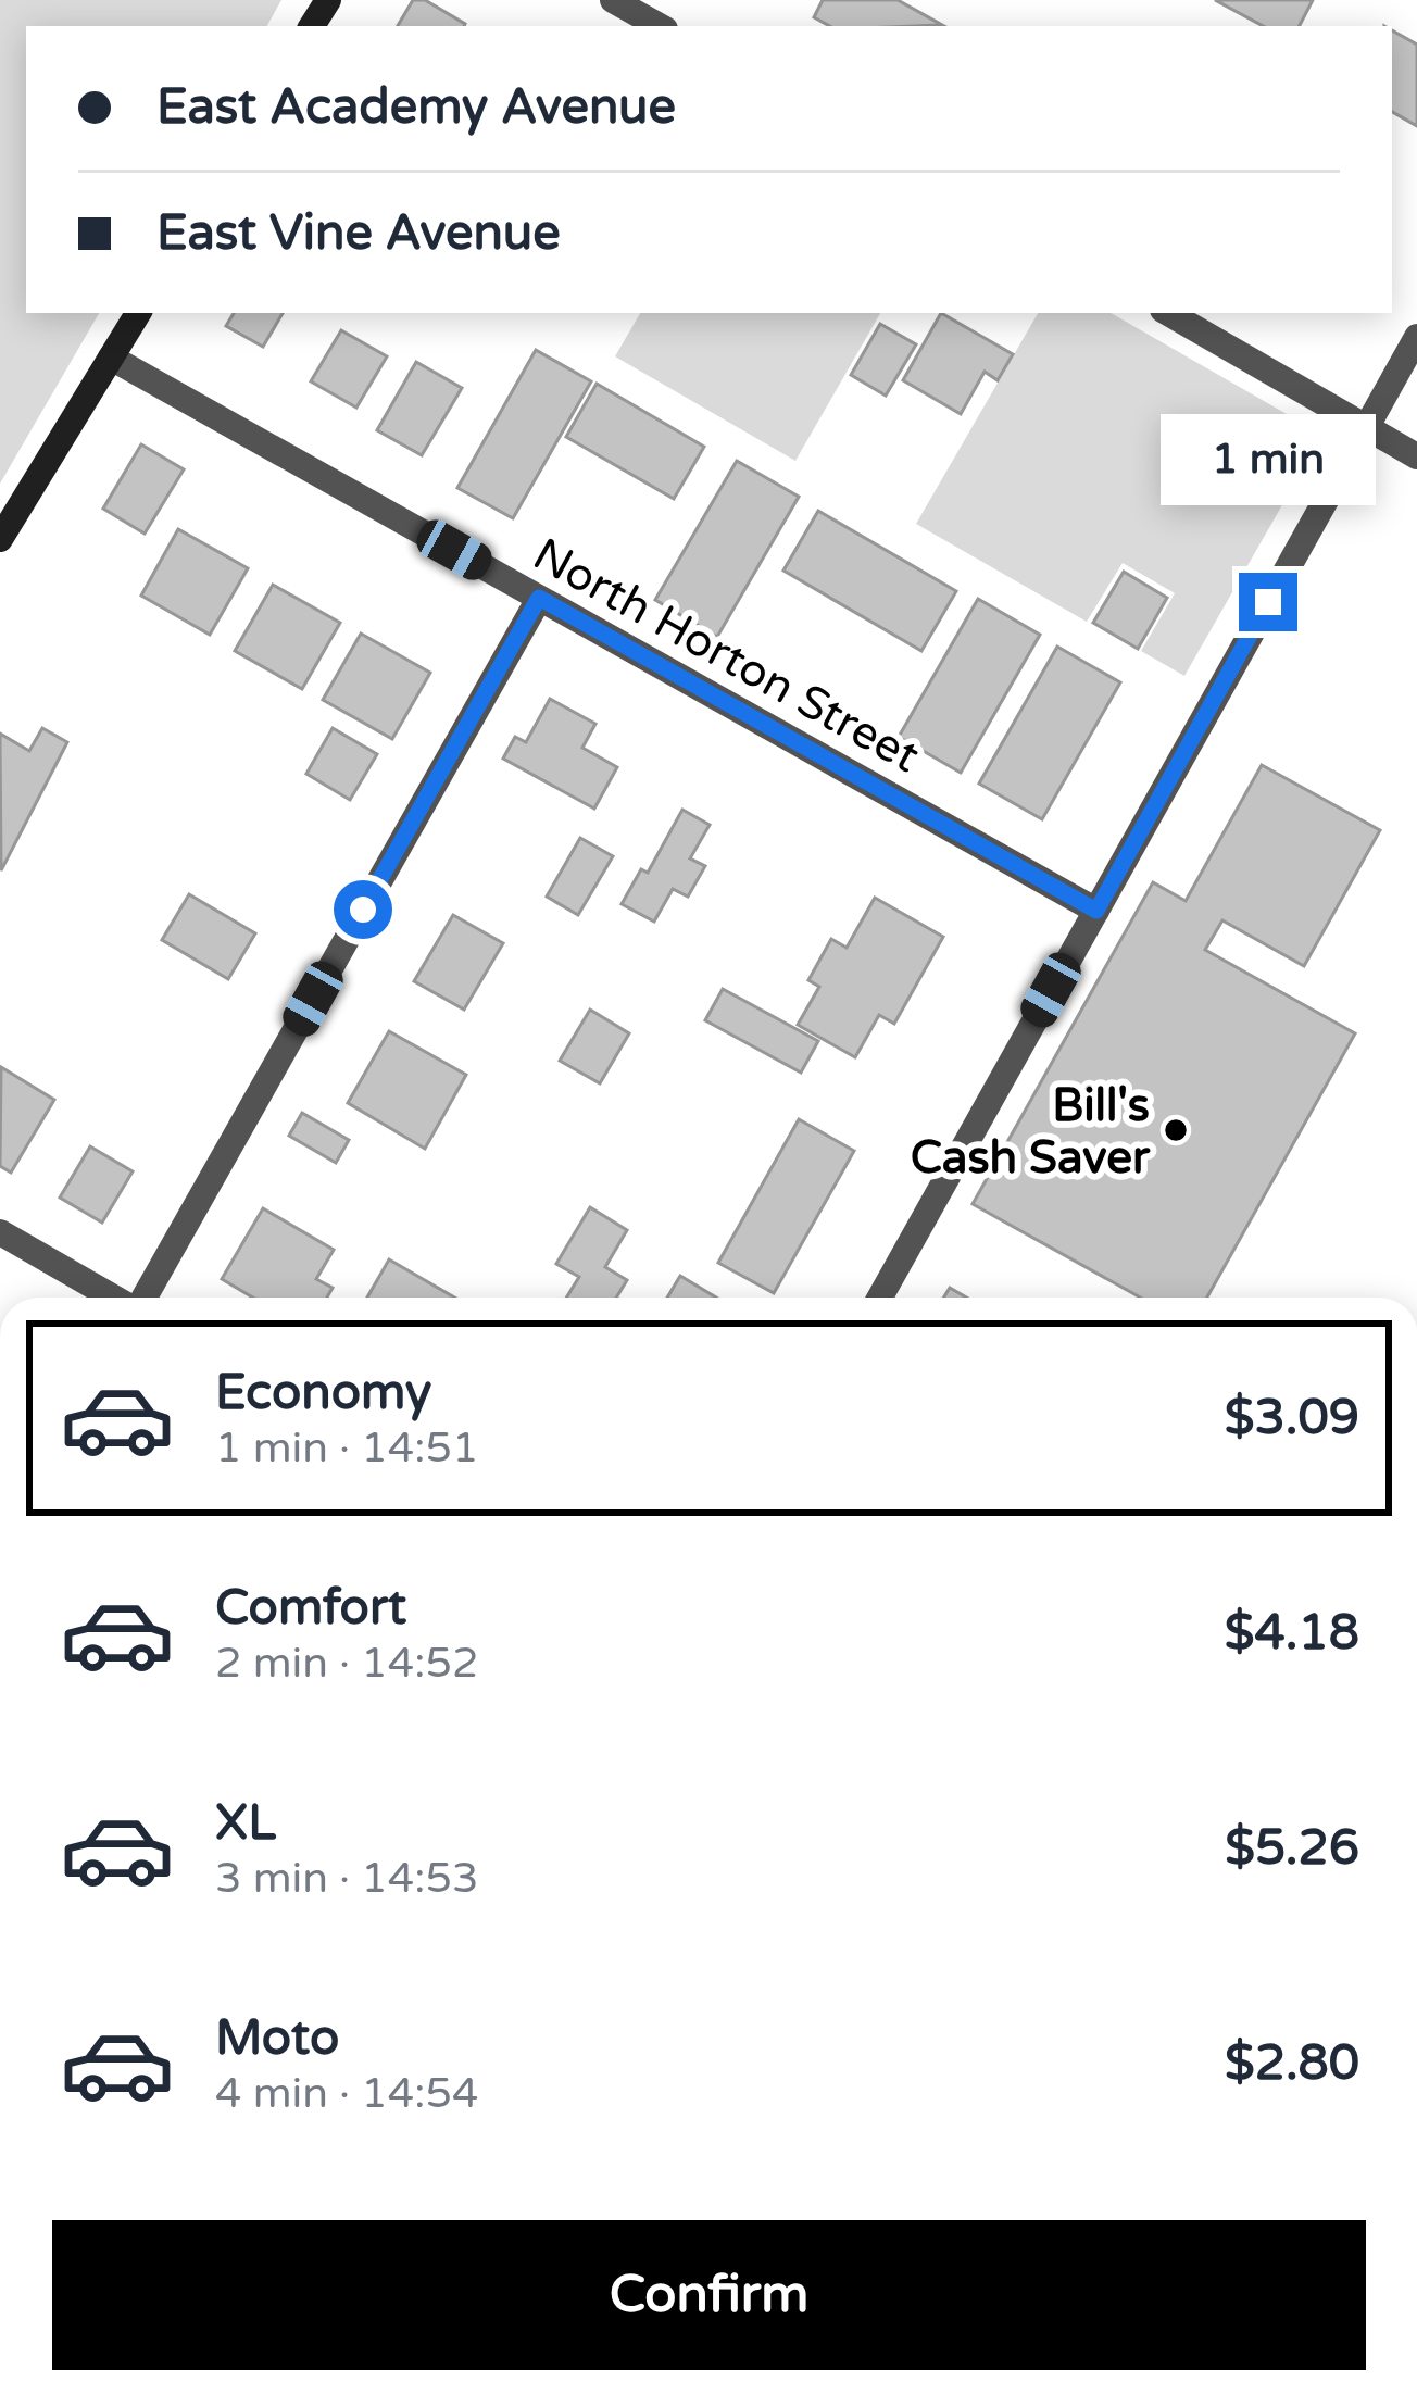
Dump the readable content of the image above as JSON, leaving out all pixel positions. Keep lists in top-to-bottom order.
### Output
{
  "streets": {
    "street": ["North Horton Street"]
  },
  "places": ["Bill's Cash Saver"],
  "page": {
    "banner": ["East Academy Avenue", "East Vine Avenue"],
    "bubble": "1 min",
    "list": [
      {
        "name": "Economy",
        "note": "1 min · 14:51",
        "value": "$3.09"
      },
      {
        "name": "Comfort",
        "note": "2 min · 14:52",
        "value": "$4.18"
      },
      {
        "name": "XL",
        "note": "3 min · 14:53",
        "value": "$5.26"
      },
      {
        "name": "Moto",
        "note": "4 min · 14:54",
        "value": "$2.80"
      }
    ],
    "buttons": "Confirm"
  }
}
